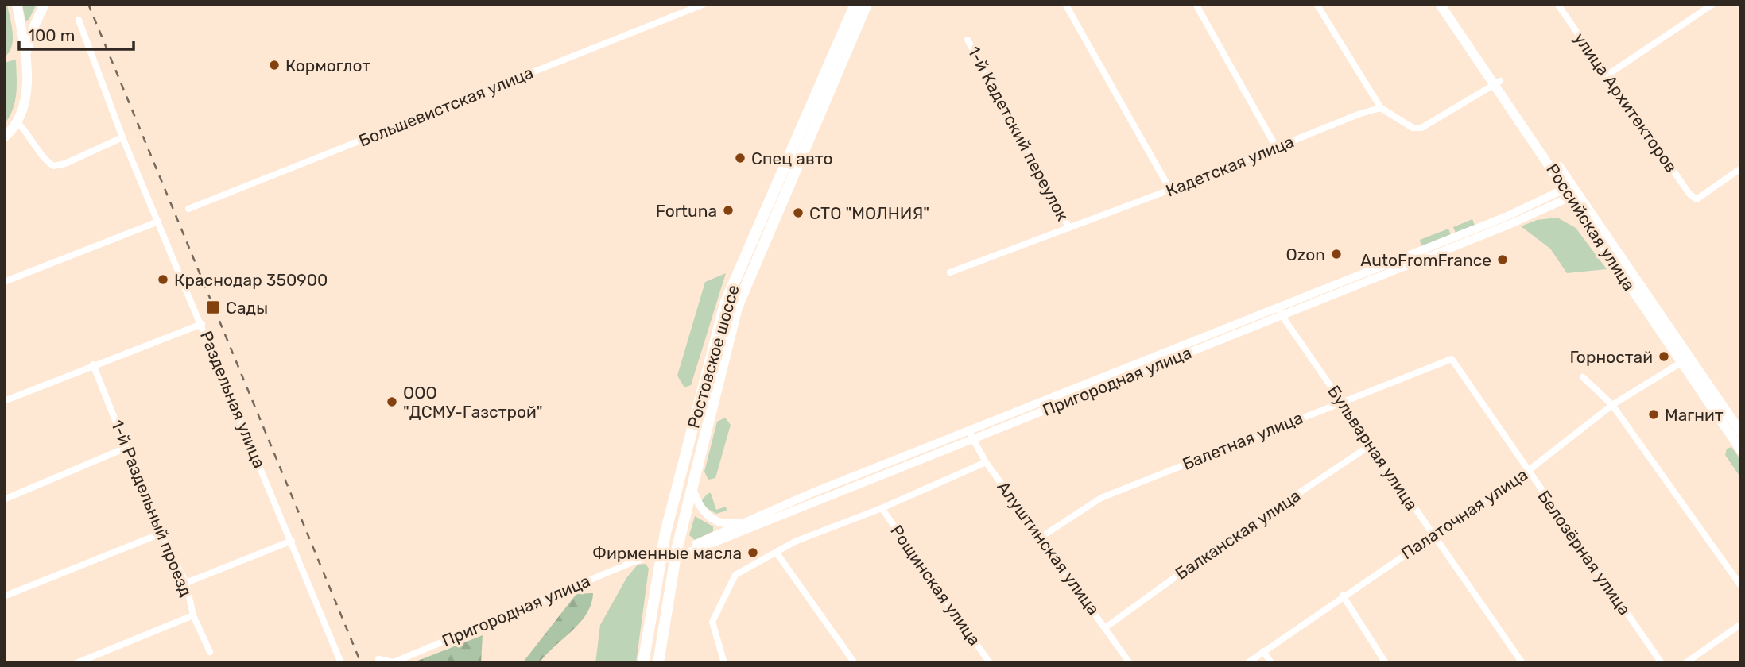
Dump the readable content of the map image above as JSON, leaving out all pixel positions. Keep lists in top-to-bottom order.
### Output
{
  "streets": {
    "highway": ["Ростовское шоссе"],
    "main road": ["Российская улица"],
    "street": [
      "улица Архитекторов",
      "Большевистская улица",
      "1-й Кадетский переулок",
      "Кадетская улица",
      "Пригородная улица",
      "Раздельная улица",
      "Балетная улица",
      "Бульварная улица",
      "1-й Раздельный проезд",
      "Палаточная улица",
      "Балканская улица",
      "Алуштинская улица",
      "Белозёрная улица",
      "Рощинская улица"
    ]
  },
  "crossings": [
    ["1-й Кадетский переулок", "Кадетская улица"],
    ["Российская улица", "Пригородная улица"],
    ["Российская улица", "Палаточная улица"],
    ["Ростовское шоссе", "Пригородная улица"],
    ["Пригородная улица", "Бульварная улица"],
    ["Пригородная улица", "Алуштинская улица"],
    ["Балетная улица", "Бульварная улица"],
    ["Балетная улица", "Алуштинская улица"],
    ["Балетная улица", "Белозёрная улица"],
    ["Бульварная улица", "Палаточная улица"],
    ["Бульварная улица", "Балканская улица"],
    ["Палаточная улица", "Белозёрная улица"],
    ["Балканская улица", "Алуштинская улица"]
  ],
  "places": {
    "other": [
      "Кормоглот",
      "Спец авто",
      "Fortuna",
      "СТО \"МОЛНИЯ\"",
      "Ozon",
      "AutoFromFrance",
      "Краснодар 350900",
      "Горностай",
      "ООО \"ДСМУ-Газстрой\"",
      "Магнит",
      "Фирменные масла"
    ],
    "transit": ["Сады"]
  },
  "scale_bar": "100 m"
}
